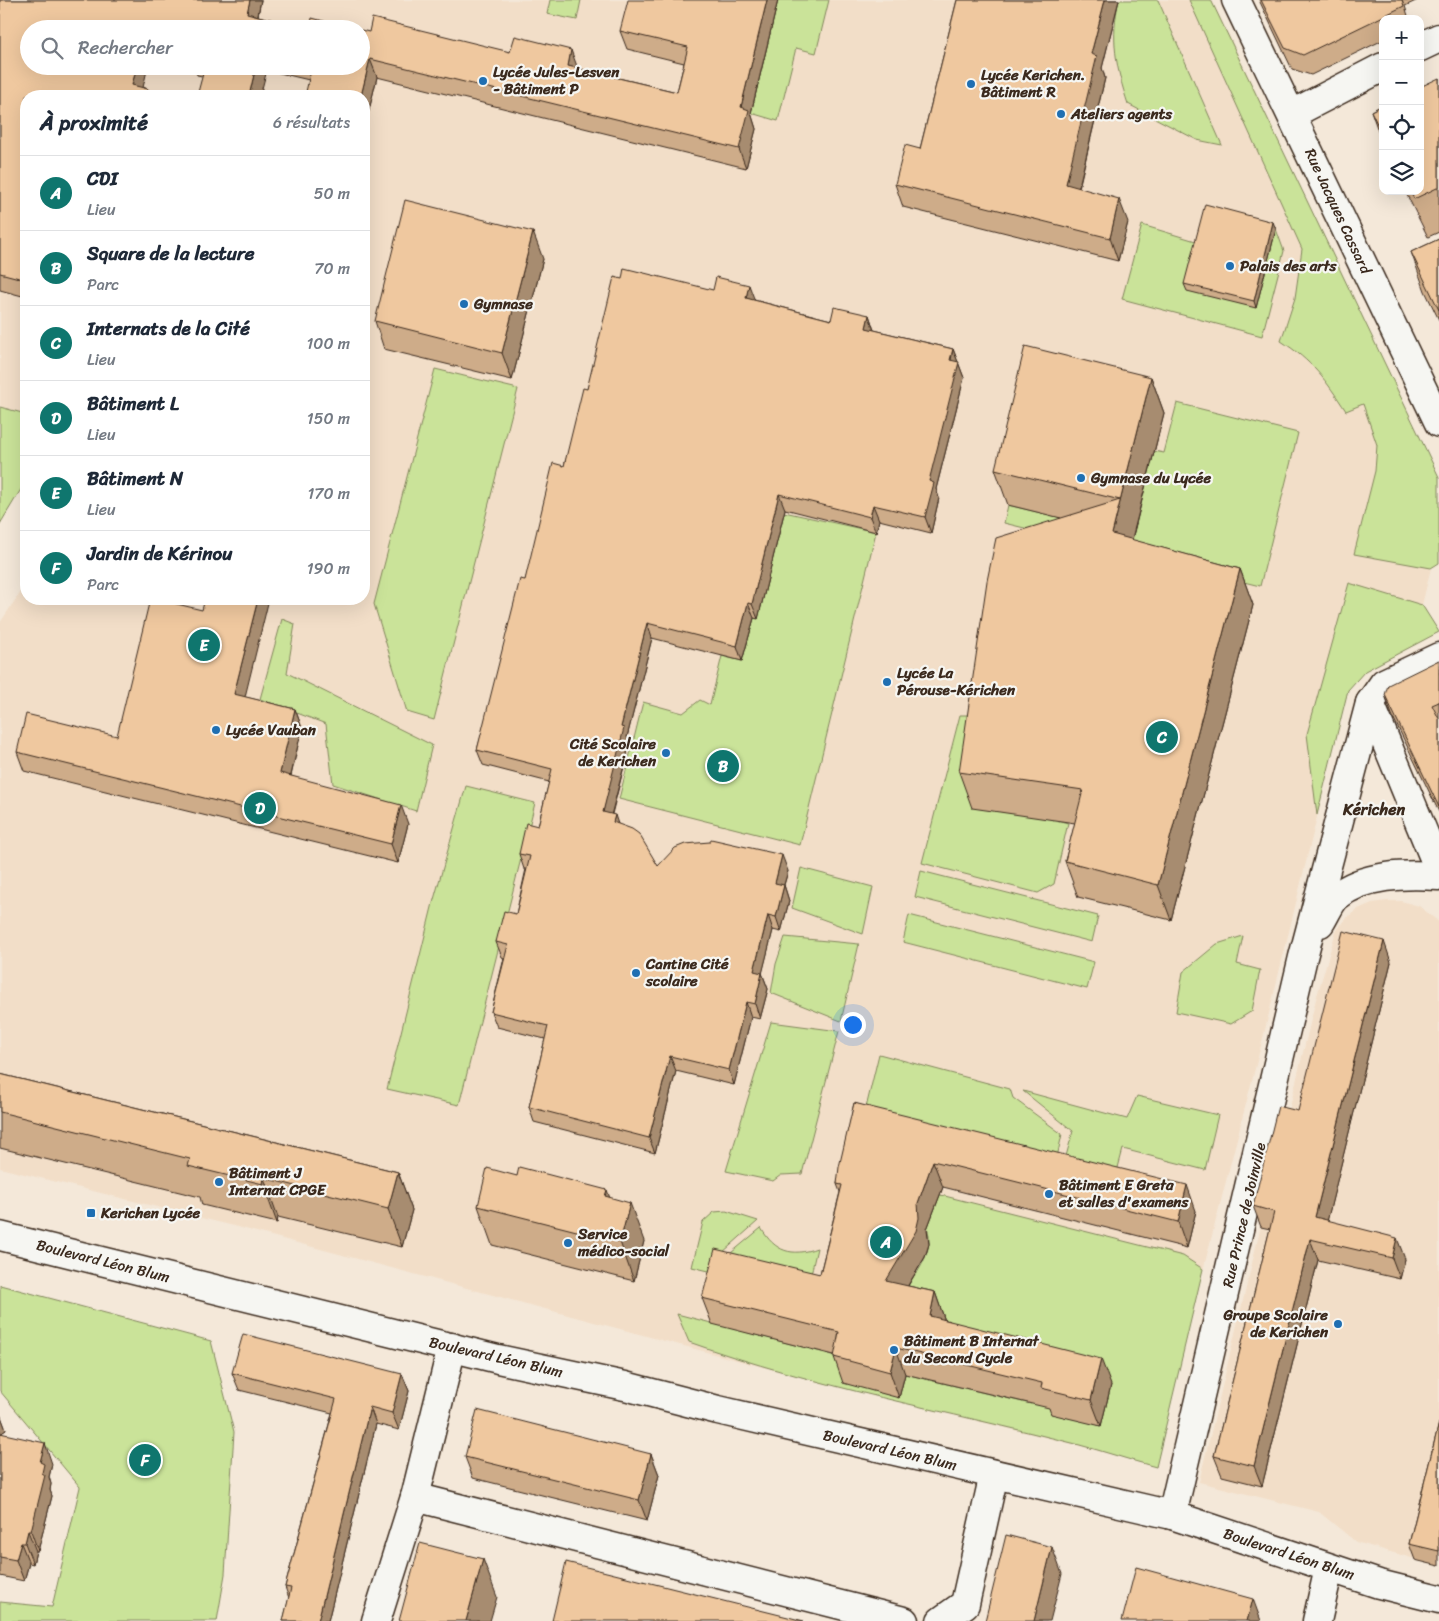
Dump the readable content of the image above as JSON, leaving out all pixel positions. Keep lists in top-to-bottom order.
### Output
{
  "streets": {
    "street": ["Rue Jacques Cassard", "Rue Prince de Joinville", "Boulevard Léon Blum"]
  },
  "crossings": [
    ["Rue Prince de Joinville", "Boulevard Léon Blum"]
  ],
  "districts": ["Kérichen"],
  "places": {
    "other": [
      "Lycée Jules-Lesven - Bâtiment P",
      "Lycée Kerichen. Bâtiment R",
      "Ateliers agents",
      "Palais des arts",
      "Gymnase",
      "Gymnase du Lycée",
      "Lycée La Pérouse-Kérichen",
      "Lycée Vauban",
      "Cité Scolaire de Kerichen",
      "Cantine Cité scolaire",
      "Bâtiment J Internat CPGE",
      "Bâtiment E Greta et salles d'examens",
      "Service médico-social",
      "Groupe Scolaire de Kerichen",
      "Bâtiment B Internat du Second Cycle"
    ],
    "transit": ["Kerichen Lycée"]
  },
  "page": {
    "map_buttons": ["+", "−"],
    "search": "Rechercher",
    "heading": ["À proximité", "6 résultats"],
    "list": [
      {
        "mark": "A",
        "name": "CDI",
        "note": "Lieu",
        "value": "50 m"
      },
      {
        "mark": "B",
        "name": "Square de la lecture",
        "note": "Parc",
        "value": "70 m"
      },
      {
        "mark": "C",
        "name": "Internats de la Cité",
        "note": "Lieu",
        "value": "100 m"
      },
      {
        "mark": "D",
        "name": "Bâtiment L",
        "note": "Lieu",
        "value": "150 m"
      },
      {
        "mark": "E",
        "name": "Bâtiment N",
        "note": "Lieu",
        "value": "170 m"
      },
      {
        "mark": "F",
        "name": "Jardin de Kérinou",
        "note": "Parc",
        "value": "190 m"
      }
    ],
    "pins": [
      "E",
      "C",
      "B",
      "D",
      "A",
      "F"
    ]
  }
}
